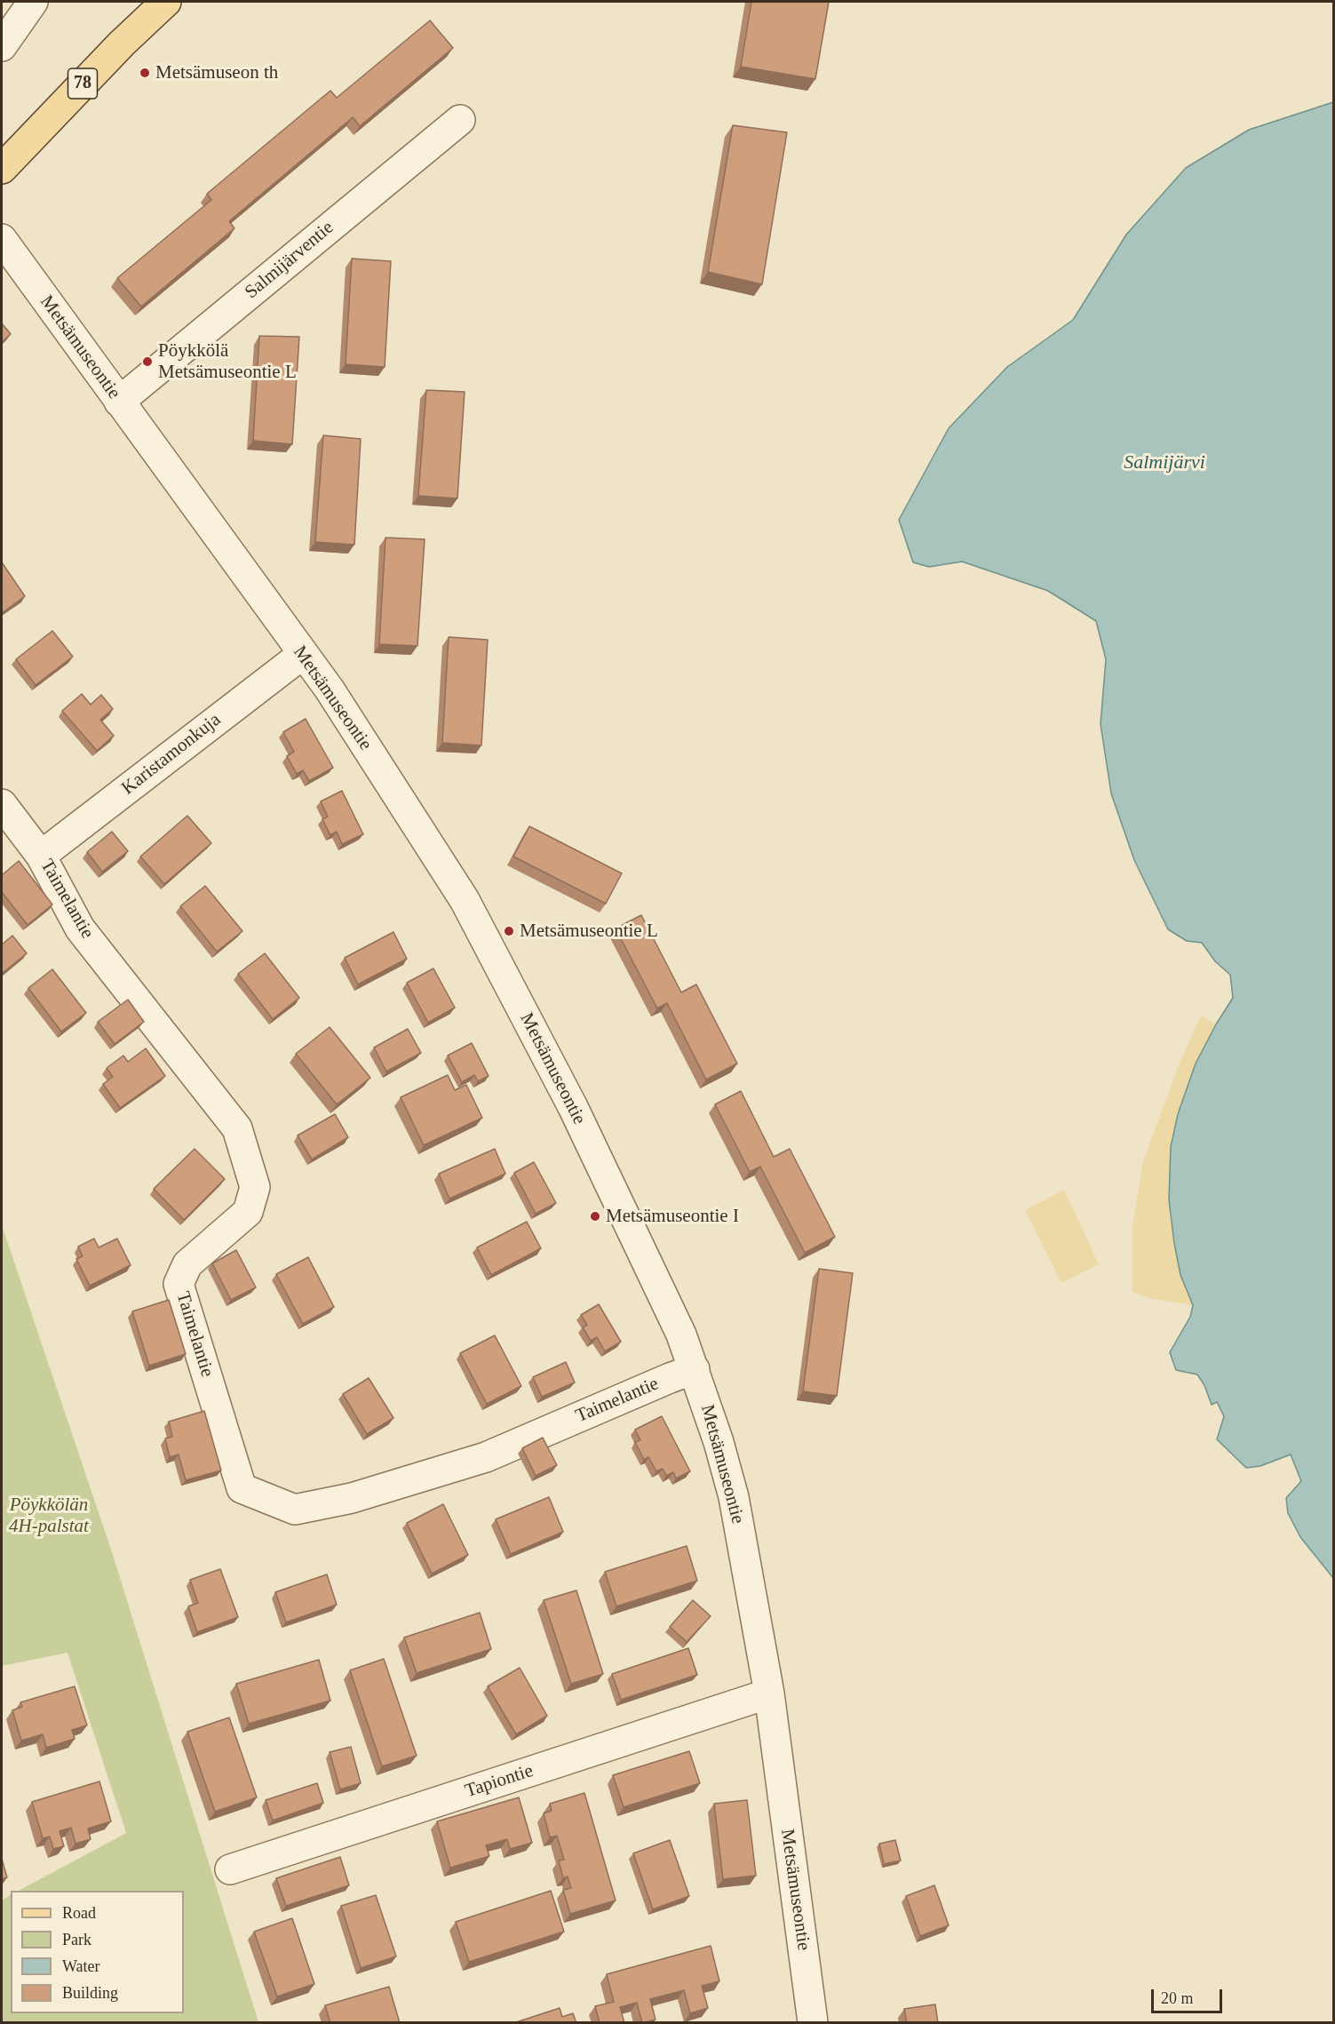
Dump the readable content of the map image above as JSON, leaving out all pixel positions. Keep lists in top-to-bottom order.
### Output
{
  "streets": {
    "main road": ["78"],
    "street": [
      "Salmijärventie",
      "Metsämuseontie",
      "Karistamonkuja",
      "Taimelantie",
      "Tapiontie"
    ]
  },
  "crossings": [
    ["Salmijärventie", "Metsämuseontie"],
    ["Metsämuseontie", "Karistamonkuja"],
    ["Metsämuseontie", "Taimelantie"],
    ["Metsämuseontie", "Tapiontie"],
    ["Karistamonkuja", "Taimelantie"]
  ],
  "water": ["Salmijärvi"],
  "parks": ["Pöykkölän 4H-palstat"],
  "places": [
    "Metsämuseon th",
    "Pöykkölä Metsämuseontie L",
    "Metsämuseontie L",
    "Metsämuseontie I"
  ],
  "legend": [
    "Road",
    "Park",
    "Water",
    "Building"
  ],
  "scale_bar": "20 m"
}
